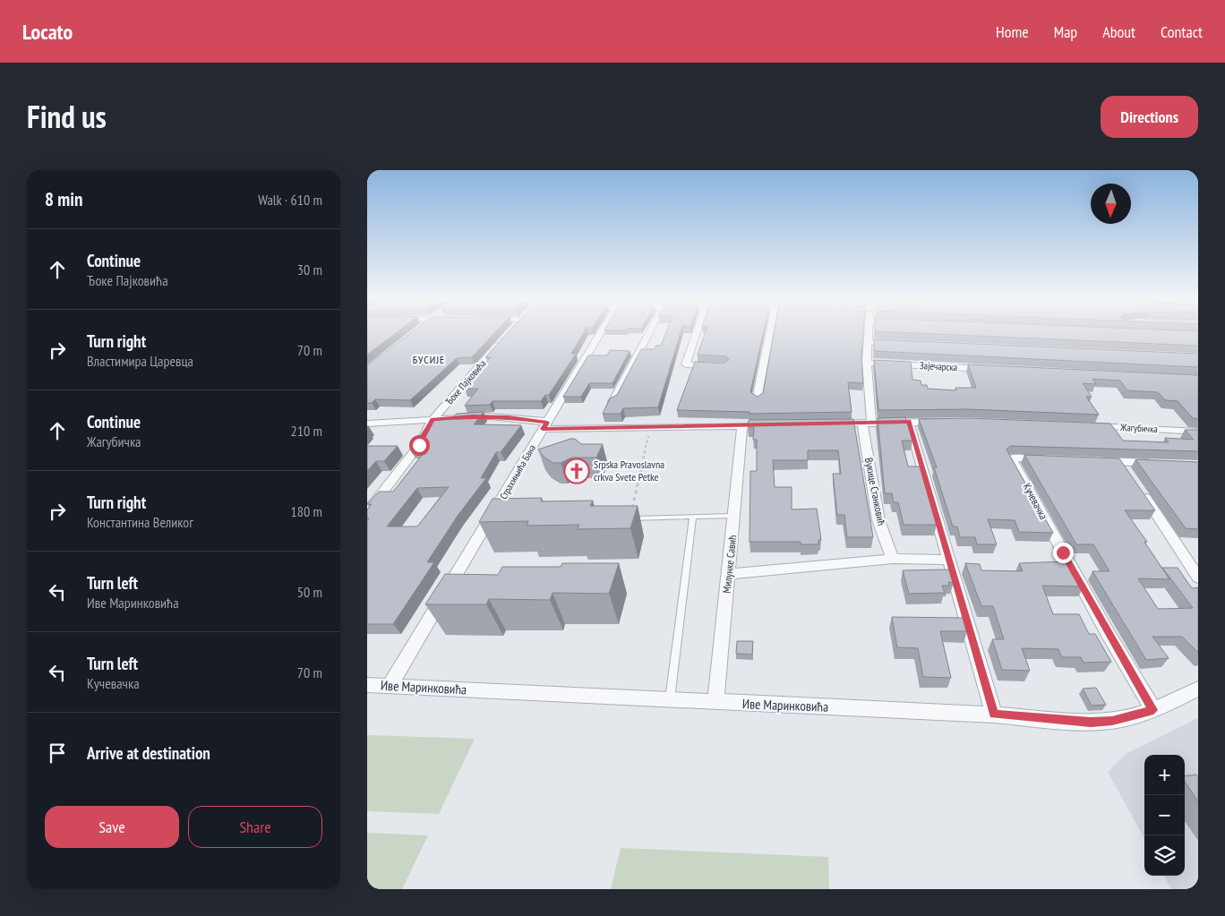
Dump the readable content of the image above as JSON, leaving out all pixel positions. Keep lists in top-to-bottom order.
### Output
{
  "streets": {
    "street": [
      "Зајечарска",
      "Ђоке Пајковића",
      "Жагубичка",
      "Страхињића Бана",
      "Вукице Станковић",
      "Кучевачка",
      "Милунке Савић",
      "Иве Маринковића"
    ]
  },
  "crossings": [
    ["Зајечарска", "Вукице Станковић"],
    ["Страхињића Бана", "Иве Маринковића"],
    ["Кучевачка", "Иве Маринковића"],
    ["Милунке Савић", "Иве Маринковића"]
  ],
  "districts": ["БУСИЈЕ"],
  "places": {
    "church": ["Srpska Pravoslavna crkva Svete Petke"]
  },
  "north": "bottom",
  "page": {
    "header": "Locato",
    "nav": [
      "Home",
      "Map",
      "About",
      "Contact"
    ],
    "title": "Find us",
    "buttons": [
      "Directions",
      ["Save", "Share"]
    ],
    "heading": ["8 min", "Walk · 610 m"],
    "list": [
      ["Continue", "Ђоке Пајковића", "30 m"],
      ["Turn right", "Властимира Царевца", "70 m"],
      ["Continue", "Жагубичка", "210 m"],
      ["Turn right", "Константина Великог", "180 m"],
      ["Turn left", "Иве Маринковића", "50 m"],
      ["Turn left", "Кучевачка", "70 m"],
      "Arrive at destination"
    ],
    "map_buttons": ["+", "−"]
  }
}
